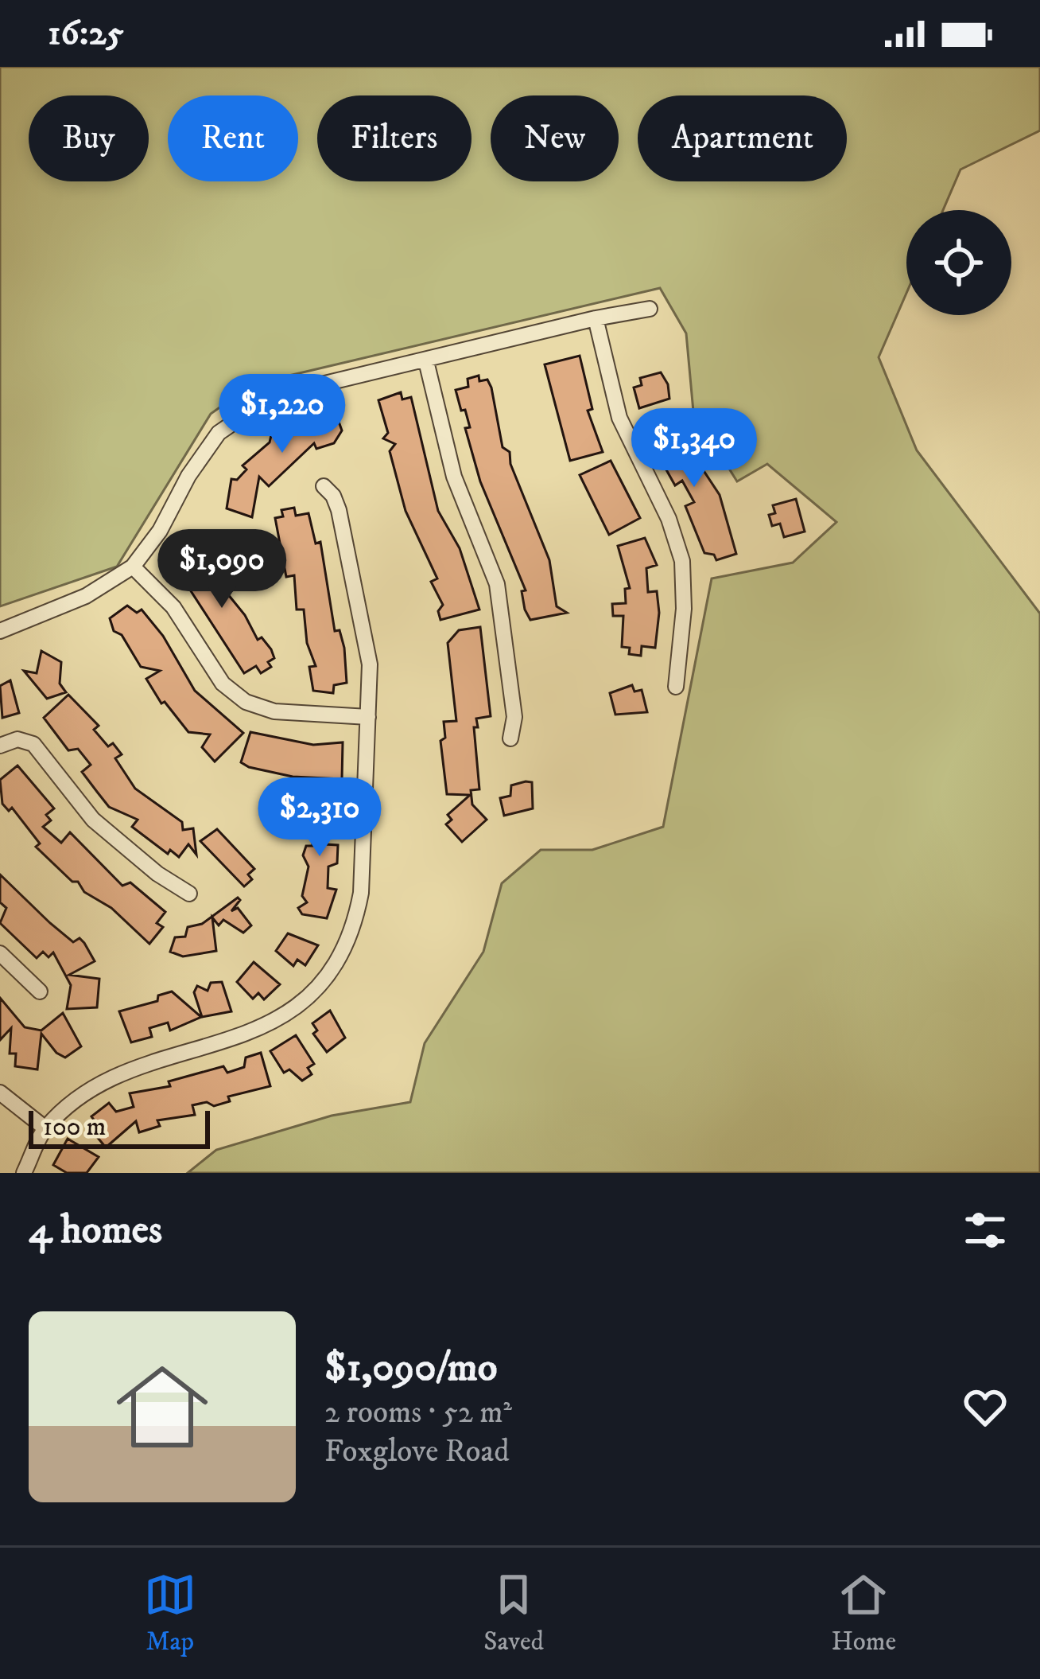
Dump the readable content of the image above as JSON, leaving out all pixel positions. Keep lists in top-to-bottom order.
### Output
{
  "scale_bar": "100 m",
  "page": {
    "status": "16:25",
    "chip": [
      "Buy",
      "Rent",
      "Filters",
      "New",
      "Apartment"
    ],
    "price": [
      "$1,220",
      "$1,340",
      "$1,090",
      "$2,310"
    ],
    "scale": "100 m",
    "heading": "4 homes",
    "list": [
      {
        "name": "$1,090/mo",
        "note": "2 rooms · 52 m² · Foxglove Road"
      }
    ],
    "tabs": ["Map", "Saved", "Home"]
  }
}
